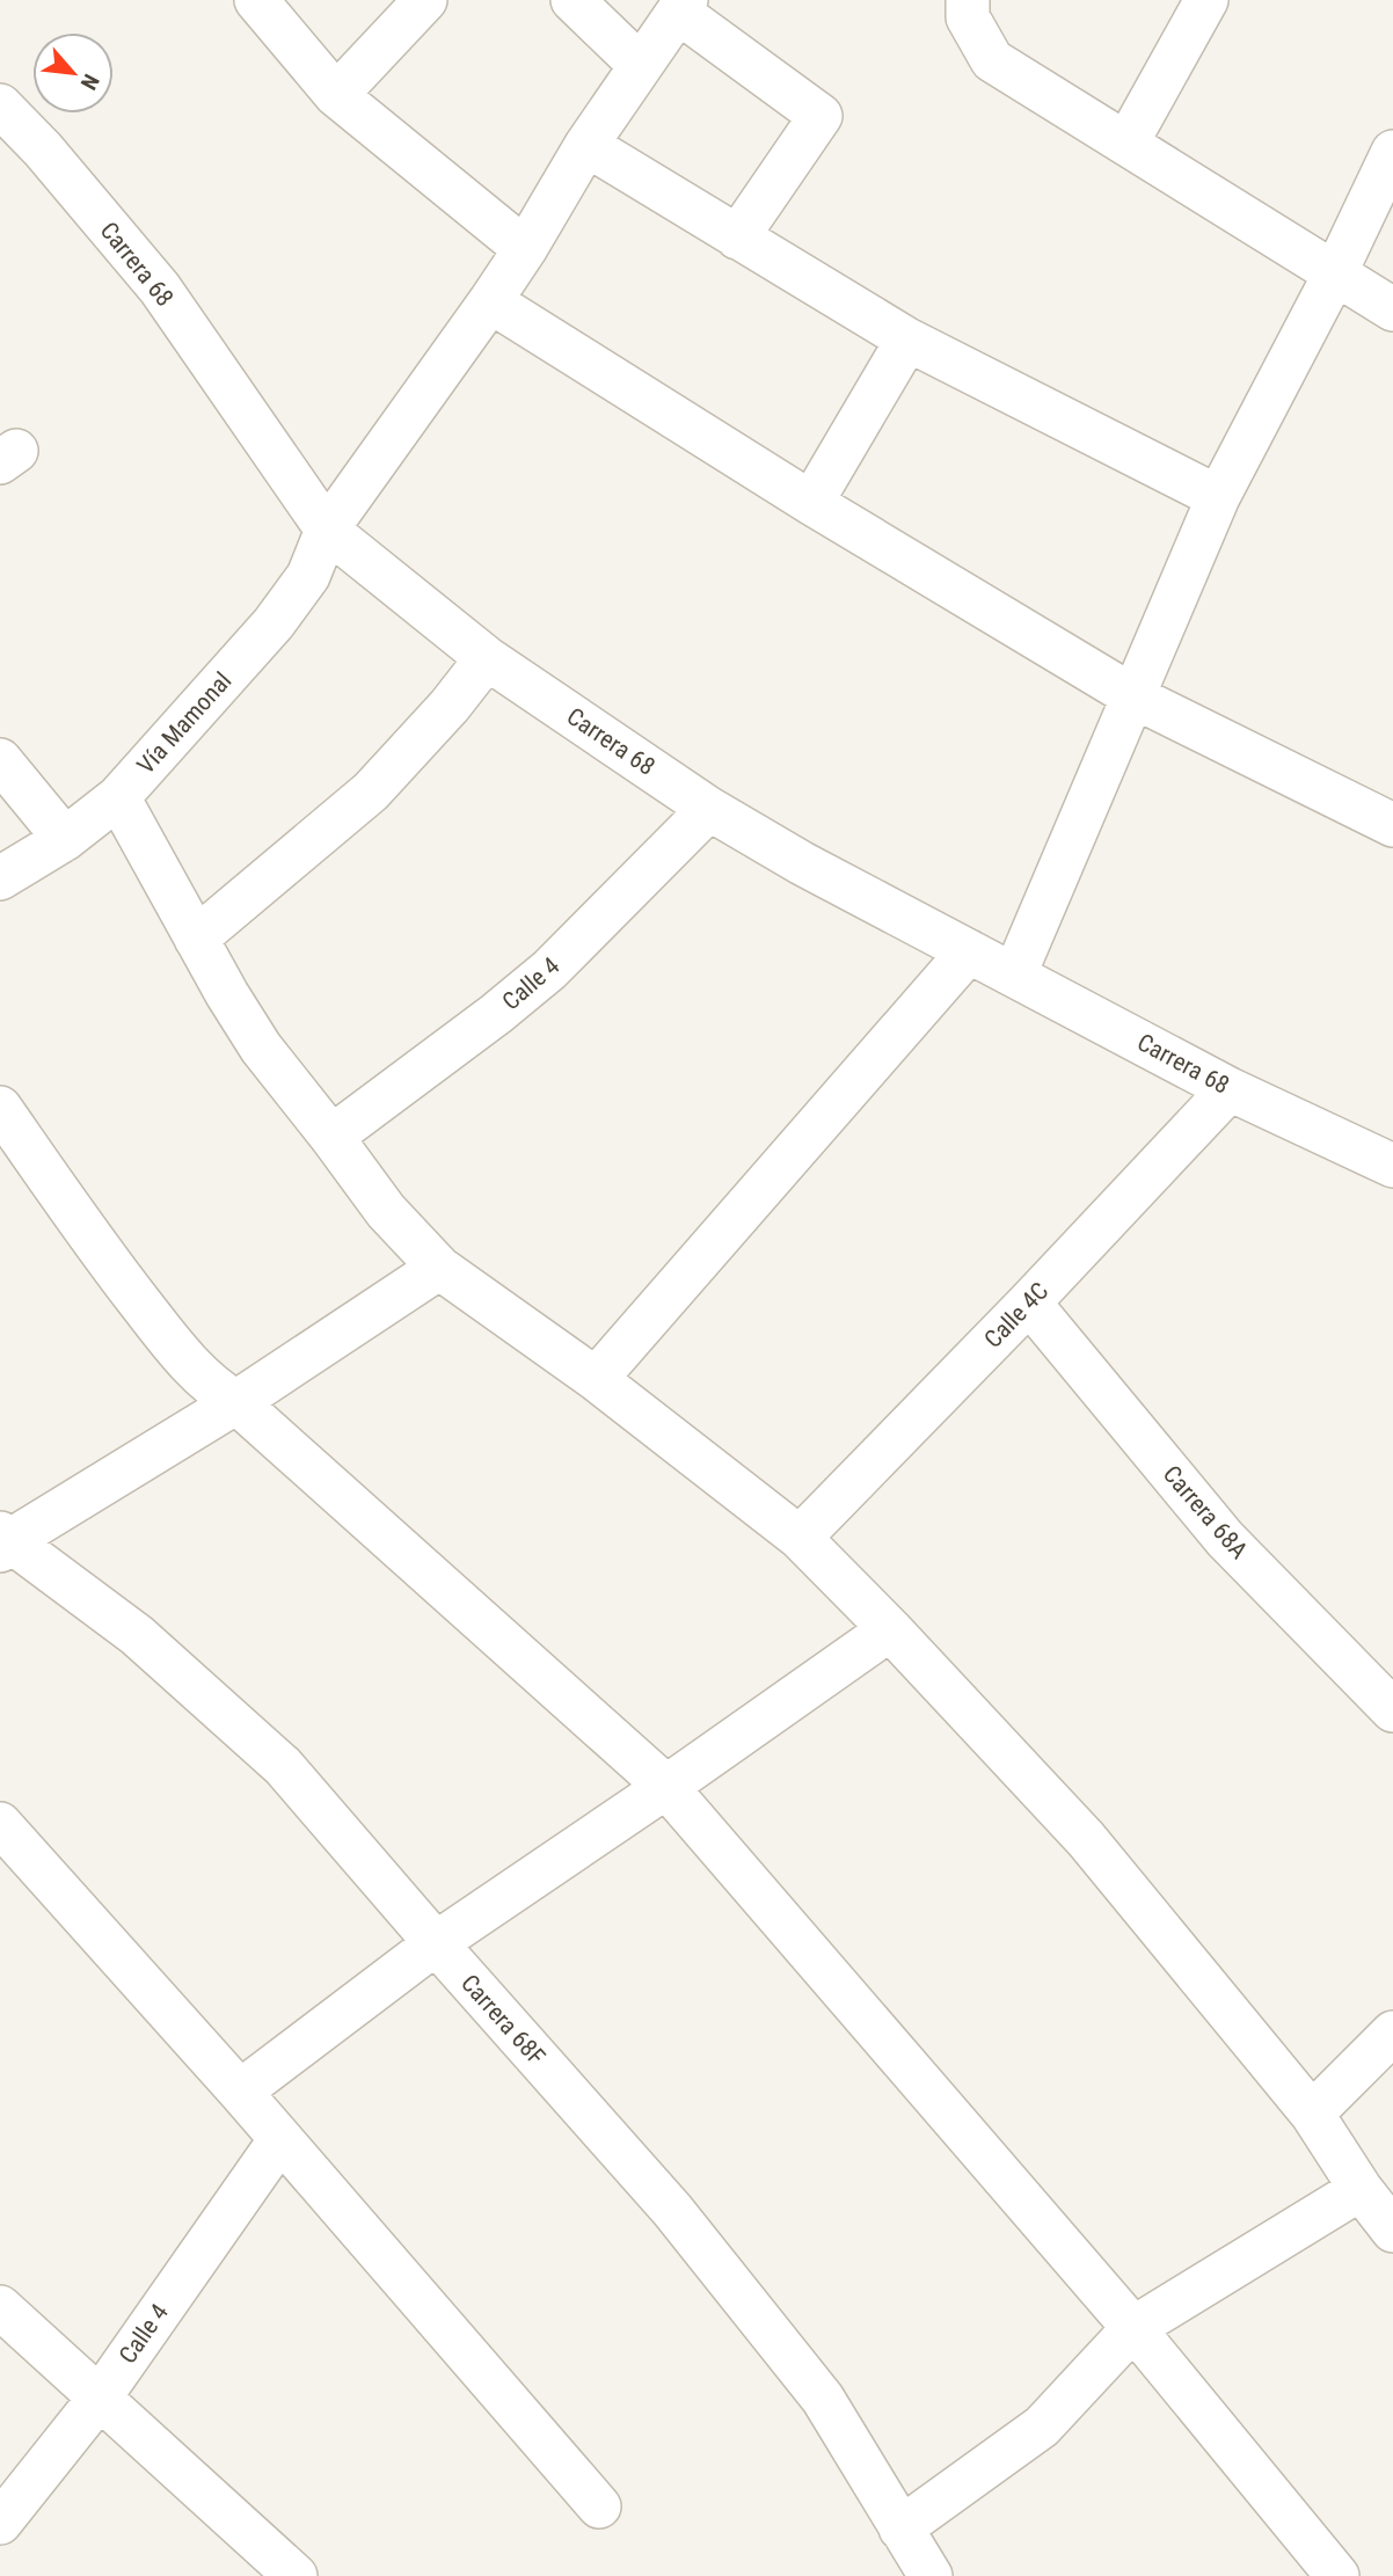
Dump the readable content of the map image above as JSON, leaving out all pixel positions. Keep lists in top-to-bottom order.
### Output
{
  "streets": {
    "street": [
      "Carrera 68",
      "Vía Mamonal",
      "Calle 4",
      "Calle 4C",
      "Carrera 68A",
      "Carrera 68F"
    ]
  },
  "crossings": [
    ["Carrera 68", "Vía Mamonal"],
    ["Carrera 68", "Calle 4"],
    ["Carrera 68", "Calle 4C"],
    ["Calle 4C", "Carrera 68A"]
  ],
  "north": "bottom right"
}
